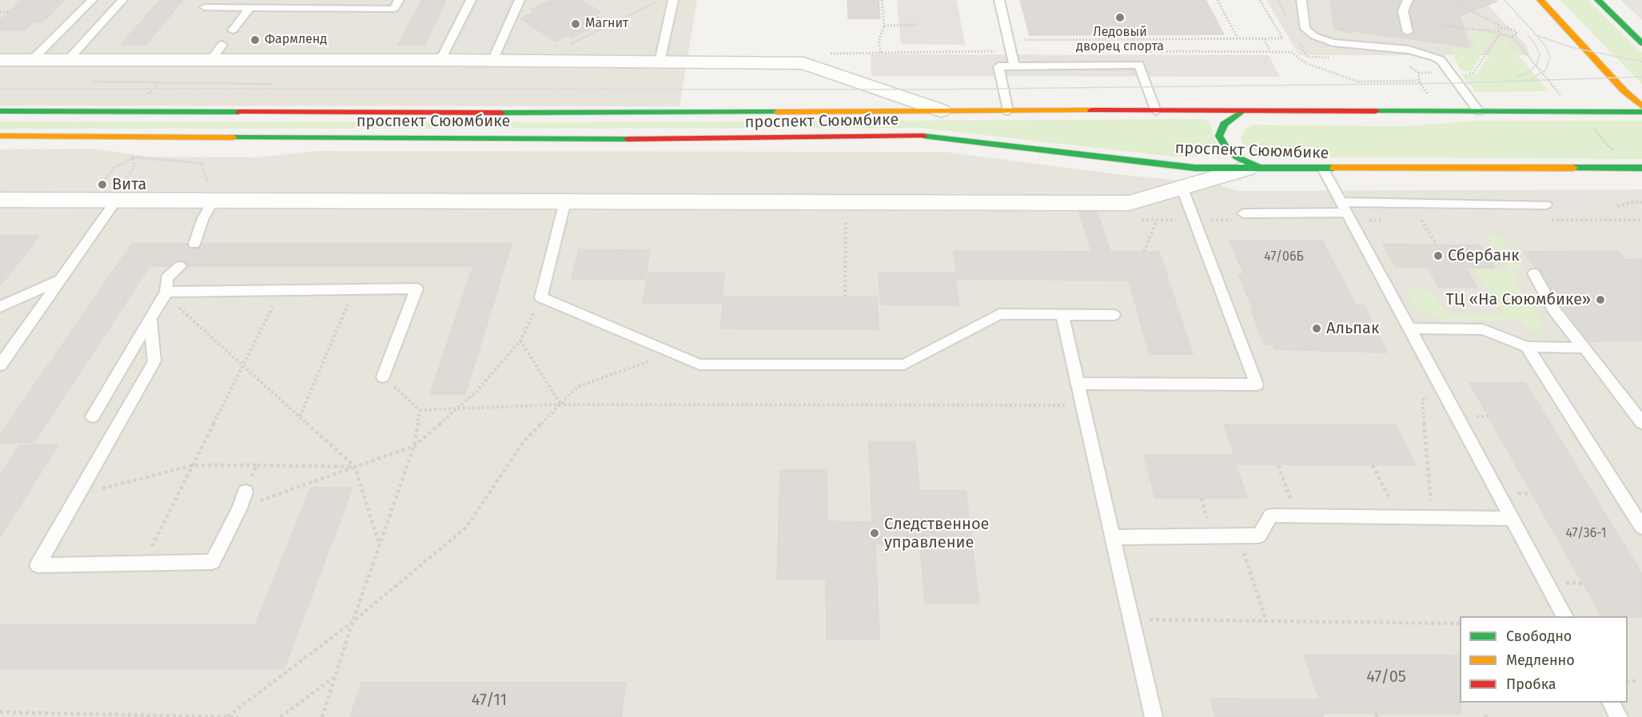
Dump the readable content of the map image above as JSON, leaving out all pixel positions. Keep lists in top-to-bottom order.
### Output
{
  "streets": {
    "main road": ["проспект Сююмбике"]
  },
  "places": [
    "Ледовый дворец спорта",
    "Магнит",
    "Фармленд",
    "Вита",
    "Сбербанк",
    "ТЦ «На Сююмбике»",
    "Альпак",
    "Следственное управление"
  ],
  "house_numbers": [
    "47/06Б",
    "47/36-1",
    "47/05",
    "47/11"
  ],
  "legend": ["Свободно", "Медленно", "Пробка"]
}
